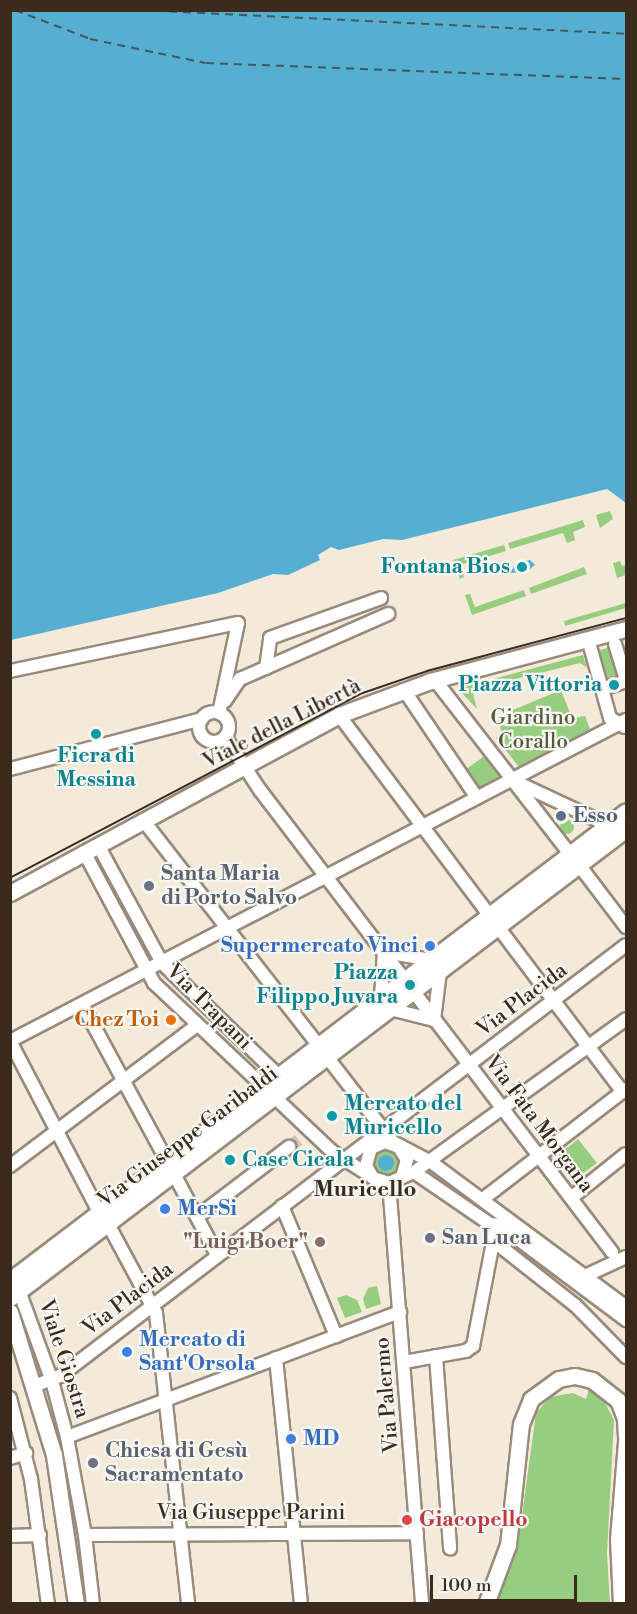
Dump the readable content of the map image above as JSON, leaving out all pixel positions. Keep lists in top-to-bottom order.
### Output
{
  "streets": {
    "main road": ["Viale della Libertà", "Via Giuseppe Garibaldi", "Viale Giostra"],
    "street": [
      "Via Placida",
      "Via Trapani",
      "Via Fata Morgana",
      "Via Palermo",
      "Via Giuseppe Parini"
    ]
  },
  "crossings": [
    ["Viale della Libertà", "Via Trapani"],
    ["Via Placida", "Via Trapani"],
    ["Via Placida", "Via Fata Morgana"],
    ["Via Placida", "Viale Giostra"],
    ["Via Trapani", "Via Giuseppe Garibaldi"],
    ["Via Trapani", "Via Palermo"],
    ["Via Fata Morgana", "Via Giuseppe Garibaldi"],
    ["Via Giuseppe Garibaldi", "Viale Giostra"],
    ["Viale Giostra", "Via Giuseppe Parini"],
    ["Via Palermo", "Via Giuseppe Parini"]
  ],
  "districts": ["Muricello"],
  "parks": ["Giardino Corallo"],
  "places": [
    "Fontana Bios",
    "Piazza Vittoria",
    "Fiera di Messina",
    "Esso",
    "Santa Maria di Porto Salvo",
    "Supermercato Vinci",
    "Piazza Filippo Juvara",
    "Chez Toi",
    "Mercato del Muricello",
    "Case Cicala",
    "MerSi",
    "San Luca",
    "\"Luigi Boer\"",
    "Mercato di Sant'Orsola",
    "MD",
    "Chiesa di Gesù Sacramentato",
    "Giacopello"
  ],
  "scale_bar": "100 m"
}
